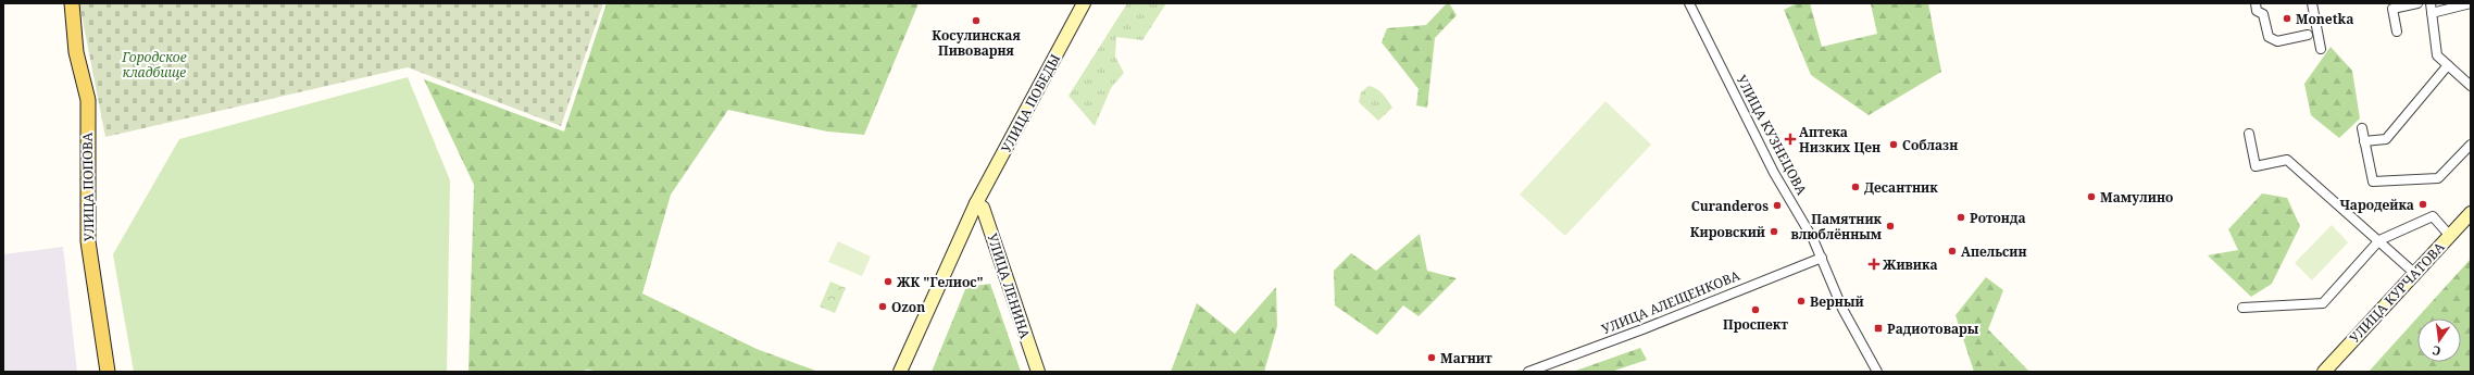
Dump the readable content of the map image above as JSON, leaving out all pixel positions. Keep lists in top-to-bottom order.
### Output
{
  "streets": {
    "main road": [
      "УЛИЦА ПОБЕДЫ",
      "УЛИЦА ПОПОВА",
      "УЛИЦА ЛЕНИНА",
      "УЛИЦА КУРЧАТОВА"
    ],
    "street": ["УЛИЦА КУЗНЕЦОВА", "УЛИЦА АЛЕЩЕНКОВА"]
  },
  "crossings": [
    ["УЛИЦА ПОБЕДЫ", "УЛИЦА ЛЕНИНА"],
    ["УЛИЦА КУЗНЕЦОВА", "УЛИЦА АЛЕЩЕНКОВА"]
  ],
  "parks": ["Городское кладбище"],
  "places": {
    "other": [
      "Monetka",
      "Косулинская Пивоварня",
      "Соблазн",
      "Десантник",
      "Мамулино",
      "Чародейка",
      "Curanderos",
      "Ротонда",
      "Памятник влюблённым",
      "Кировский",
      "Апельсин",
      "ЖК \"Гелиос\"",
      "Верный",
      "Ozon",
      "Проспект",
      "Магнит"
    ],
    "health": ["Аптека Низких Цен", "Живика"],
    "transit": ["Радиотовары"]
  },
  "north": "bottom"
}
